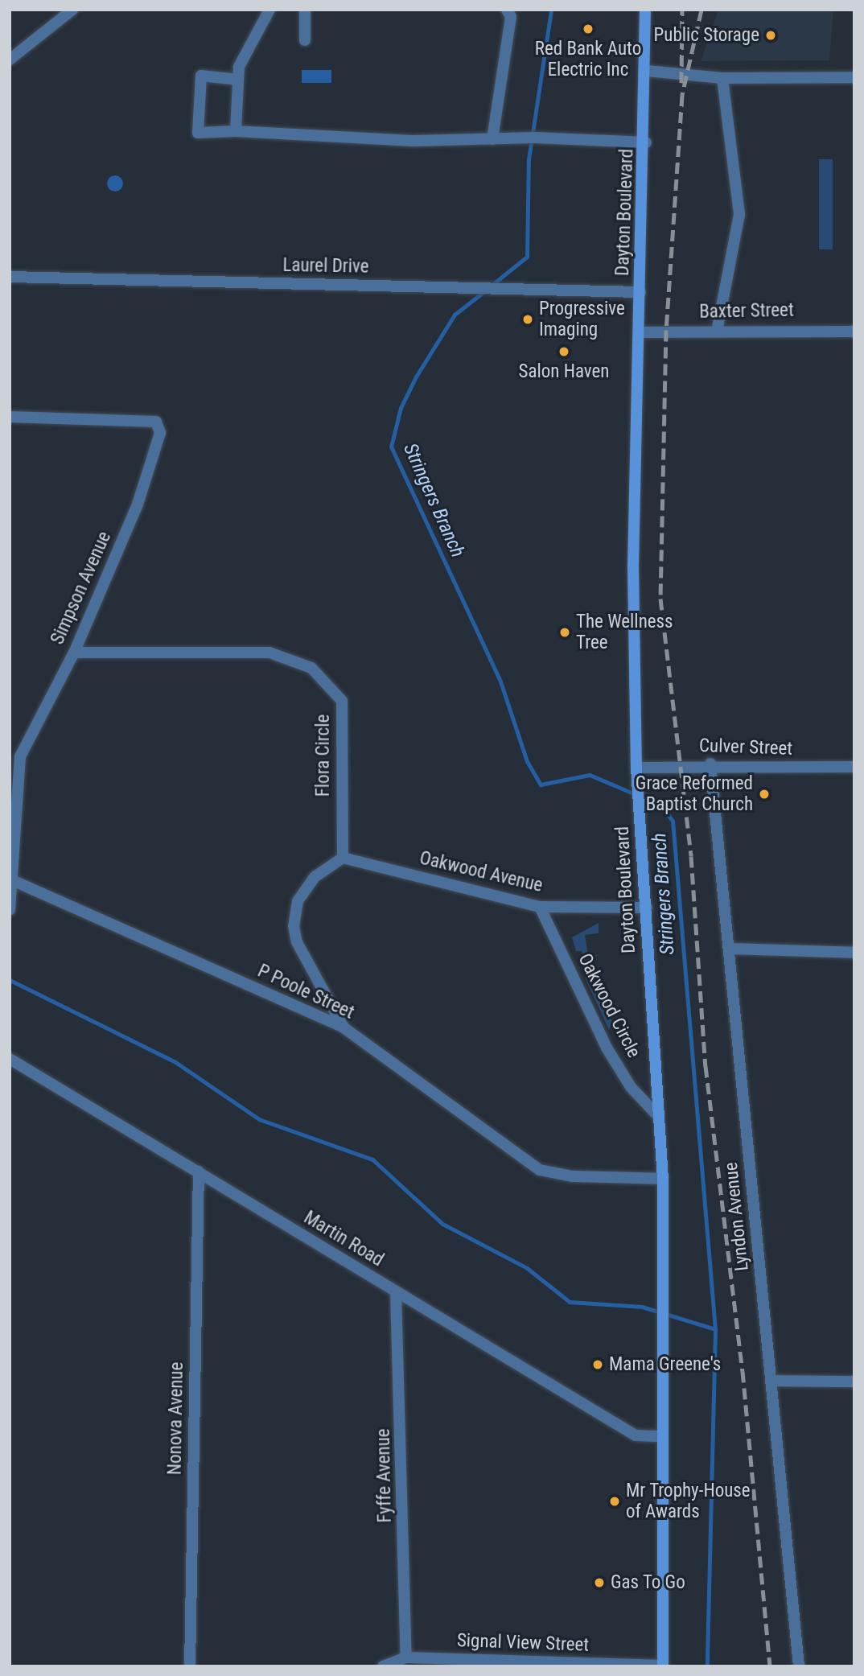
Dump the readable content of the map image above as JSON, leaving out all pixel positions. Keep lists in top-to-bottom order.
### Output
{
  "streets": {
    "main road": ["Dayton Boulevard"],
    "street": [
      "Laurel Drive",
      "Baxter Street",
      "Simpson Avenue",
      "Culver Street",
      "Flora Circle",
      "Oakwood Avenue",
      "P Poole Street",
      "Oakwood Circle",
      "Lyndon Avenue",
      "Martin Road",
      "Nonova Avenue",
      "Fyffe Avenue",
      "Signal View Street"
    ]
  },
  "crossings": [
    ["Dayton Boulevard", "Laurel Drive"],
    ["Dayton Boulevard", "Baxter Street"],
    ["Dayton Boulevard", "Culver Street"],
    ["Dayton Boulevard", "Oakwood Avenue"],
    ["Dayton Boulevard", "P Poole Street"],
    ["Dayton Boulevard", "Oakwood Circle"],
    ["Dayton Boulevard", "Martin Road"],
    ["Dayton Boulevard", "Signal View Street"],
    ["Simpson Avenue", "Flora Circle"],
    ["Simpson Avenue", "P Poole Street"],
    ["Culver Street", "Lyndon Avenue"],
    ["Flora Circle", "Oakwood Avenue"],
    ["Oakwood Avenue", "Oakwood Circle"],
    ["Martin Road", "Nonova Avenue"],
    ["Martin Road", "Fyffe Avenue"],
    ["Fyffe Avenue", "Signal View Street"]
  ],
  "water": ["Stringers Branch"],
  "places": [
    "Red Bank Auto Electric Inc",
    "Public Storage",
    "Progressive Imaging",
    "Salon Haven",
    "The Wellness Tree",
    "Grace Reformed Baptist Church",
    "Mama Greene's",
    "Mr Trophy-House of Awards",
    "Gas To Go"
  ]
}
